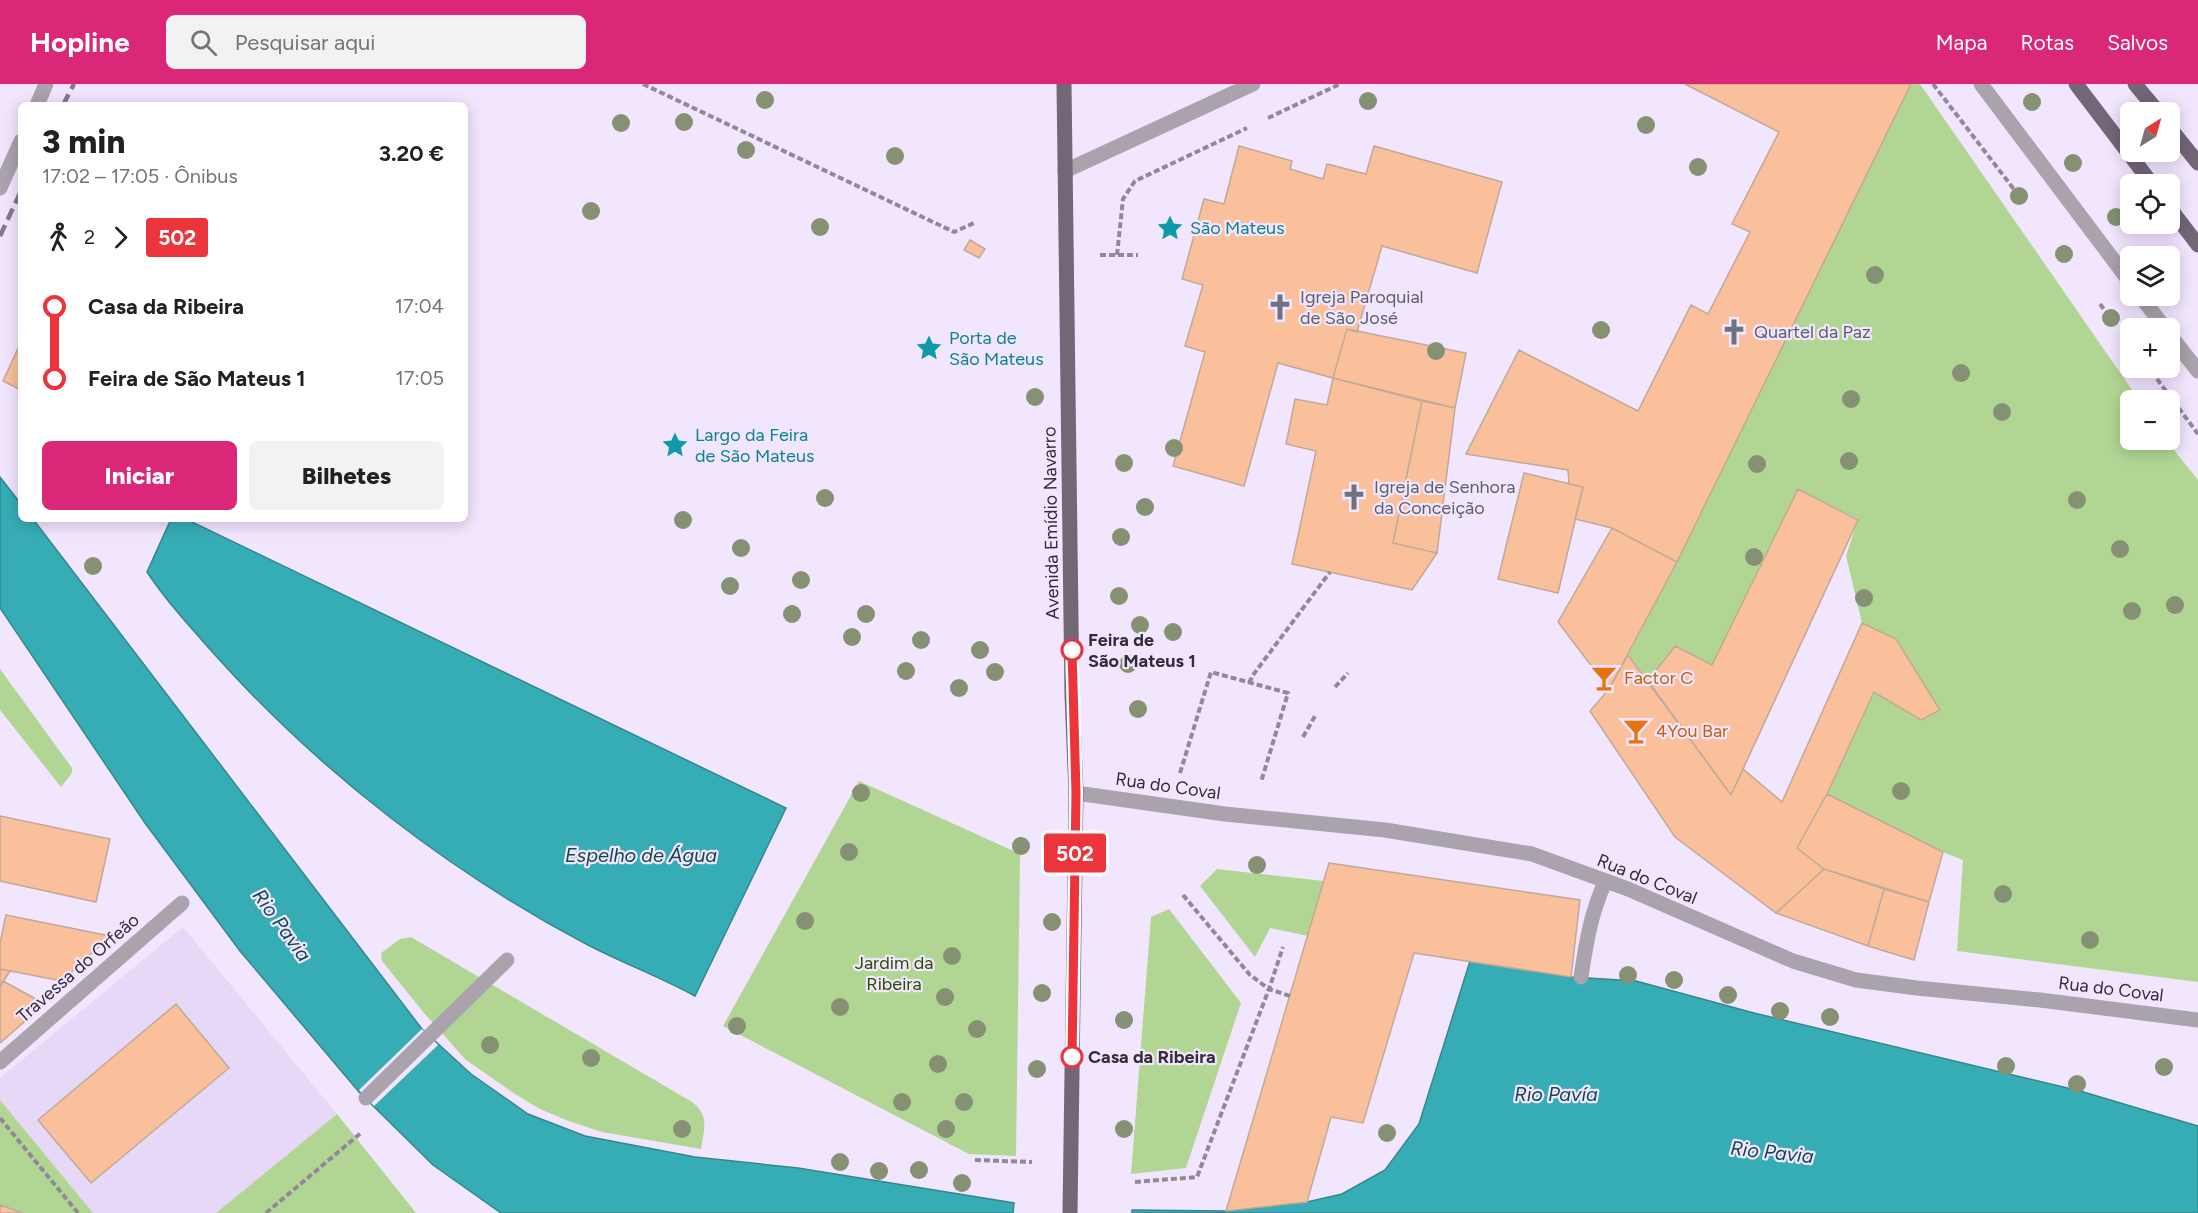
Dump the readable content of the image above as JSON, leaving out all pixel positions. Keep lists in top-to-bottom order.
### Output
{
  "streets": {
    "main road": ["Avenida Emídio Navarro"],
    "street": ["Rua do Coval", "Travessa do Orfeão"]
  },
  "crossings": [
    ["Avenida Emídio Navarro", "Rua do Coval"]
  ],
  "water": ["Espelho de Água", "Rio Pavia", "Rio Pavía"],
  "parks": ["Jardim da Ribeira"],
  "places": {
    "place": ["São Mateus", "Porta de São Mateus", "Largo da Feira de São Mateus"],
    "church": ["Igreja Paroquial de São José", "Quartel da Paz", "Igreja de Senhora da Conceição"],
    "other": ["Feira de São Mateus 1", "Casa da Ribeira"],
    "bar": ["Factor C", "4You Bar"]
  },
  "lines": ["bus line 502"],
  "north": "top right",
  "page": {
    "header": "Hopline",
    "search": "Pesquisar aqui",
    "nav": ["Mapa", "Rotas", "Salvos"],
    "on_map": "502",
    "map_buttons": ["+", "−"],
    "heading": ["3 min", "17:02 – 17:05 · Ônibus", "3.20 €"],
    "legs": ["2", "502"],
    "list": [
      {
        "name": "Casa da Ribeira",
        "value": "17:04"
      },
      {
        "name": "Feira de São Mateus 1",
        "value": "17:05"
      }
    ],
    "buttons": ["Iniciar", "Bilhetes"]
  }
}
